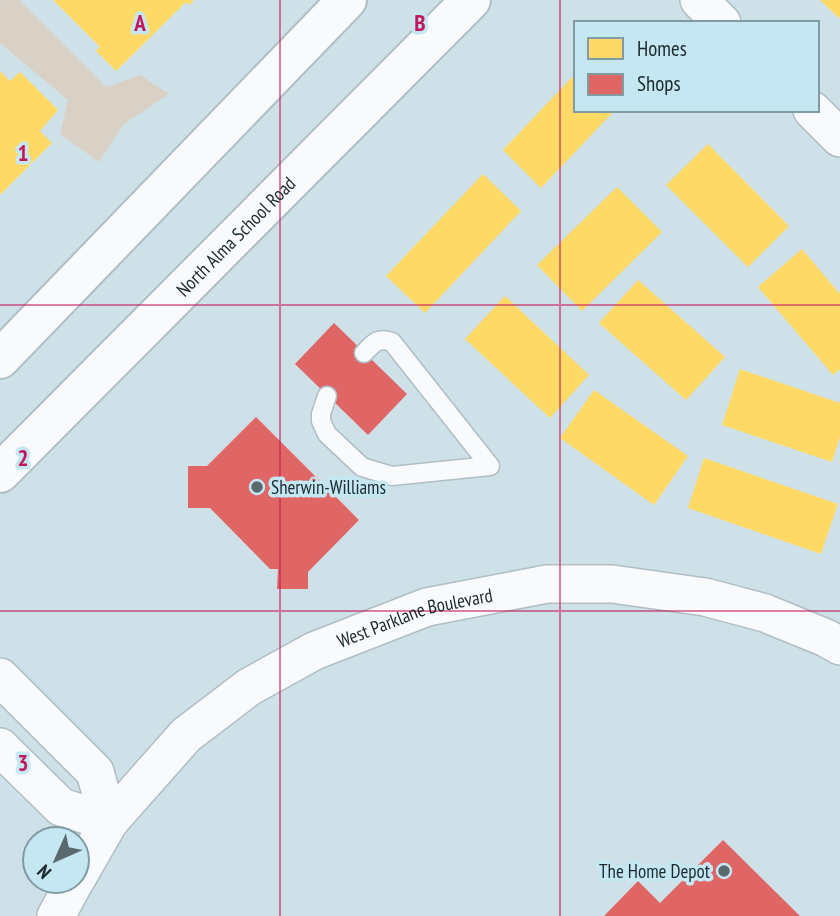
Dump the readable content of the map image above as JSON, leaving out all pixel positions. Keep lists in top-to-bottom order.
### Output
{
  "streets": {
    "main road": ["North Alma School Road"],
    "street": ["West Parklane Boulevard"]
  },
  "places": ["Sherwin-Williams", "The Home Depot"],
  "legend": ["Homes", "Shops"],
  "north": "bottom left",
  "grid": {
    "columns": ["A", "B"],
    "rows": ["1", "2", "3"]
  }
}
